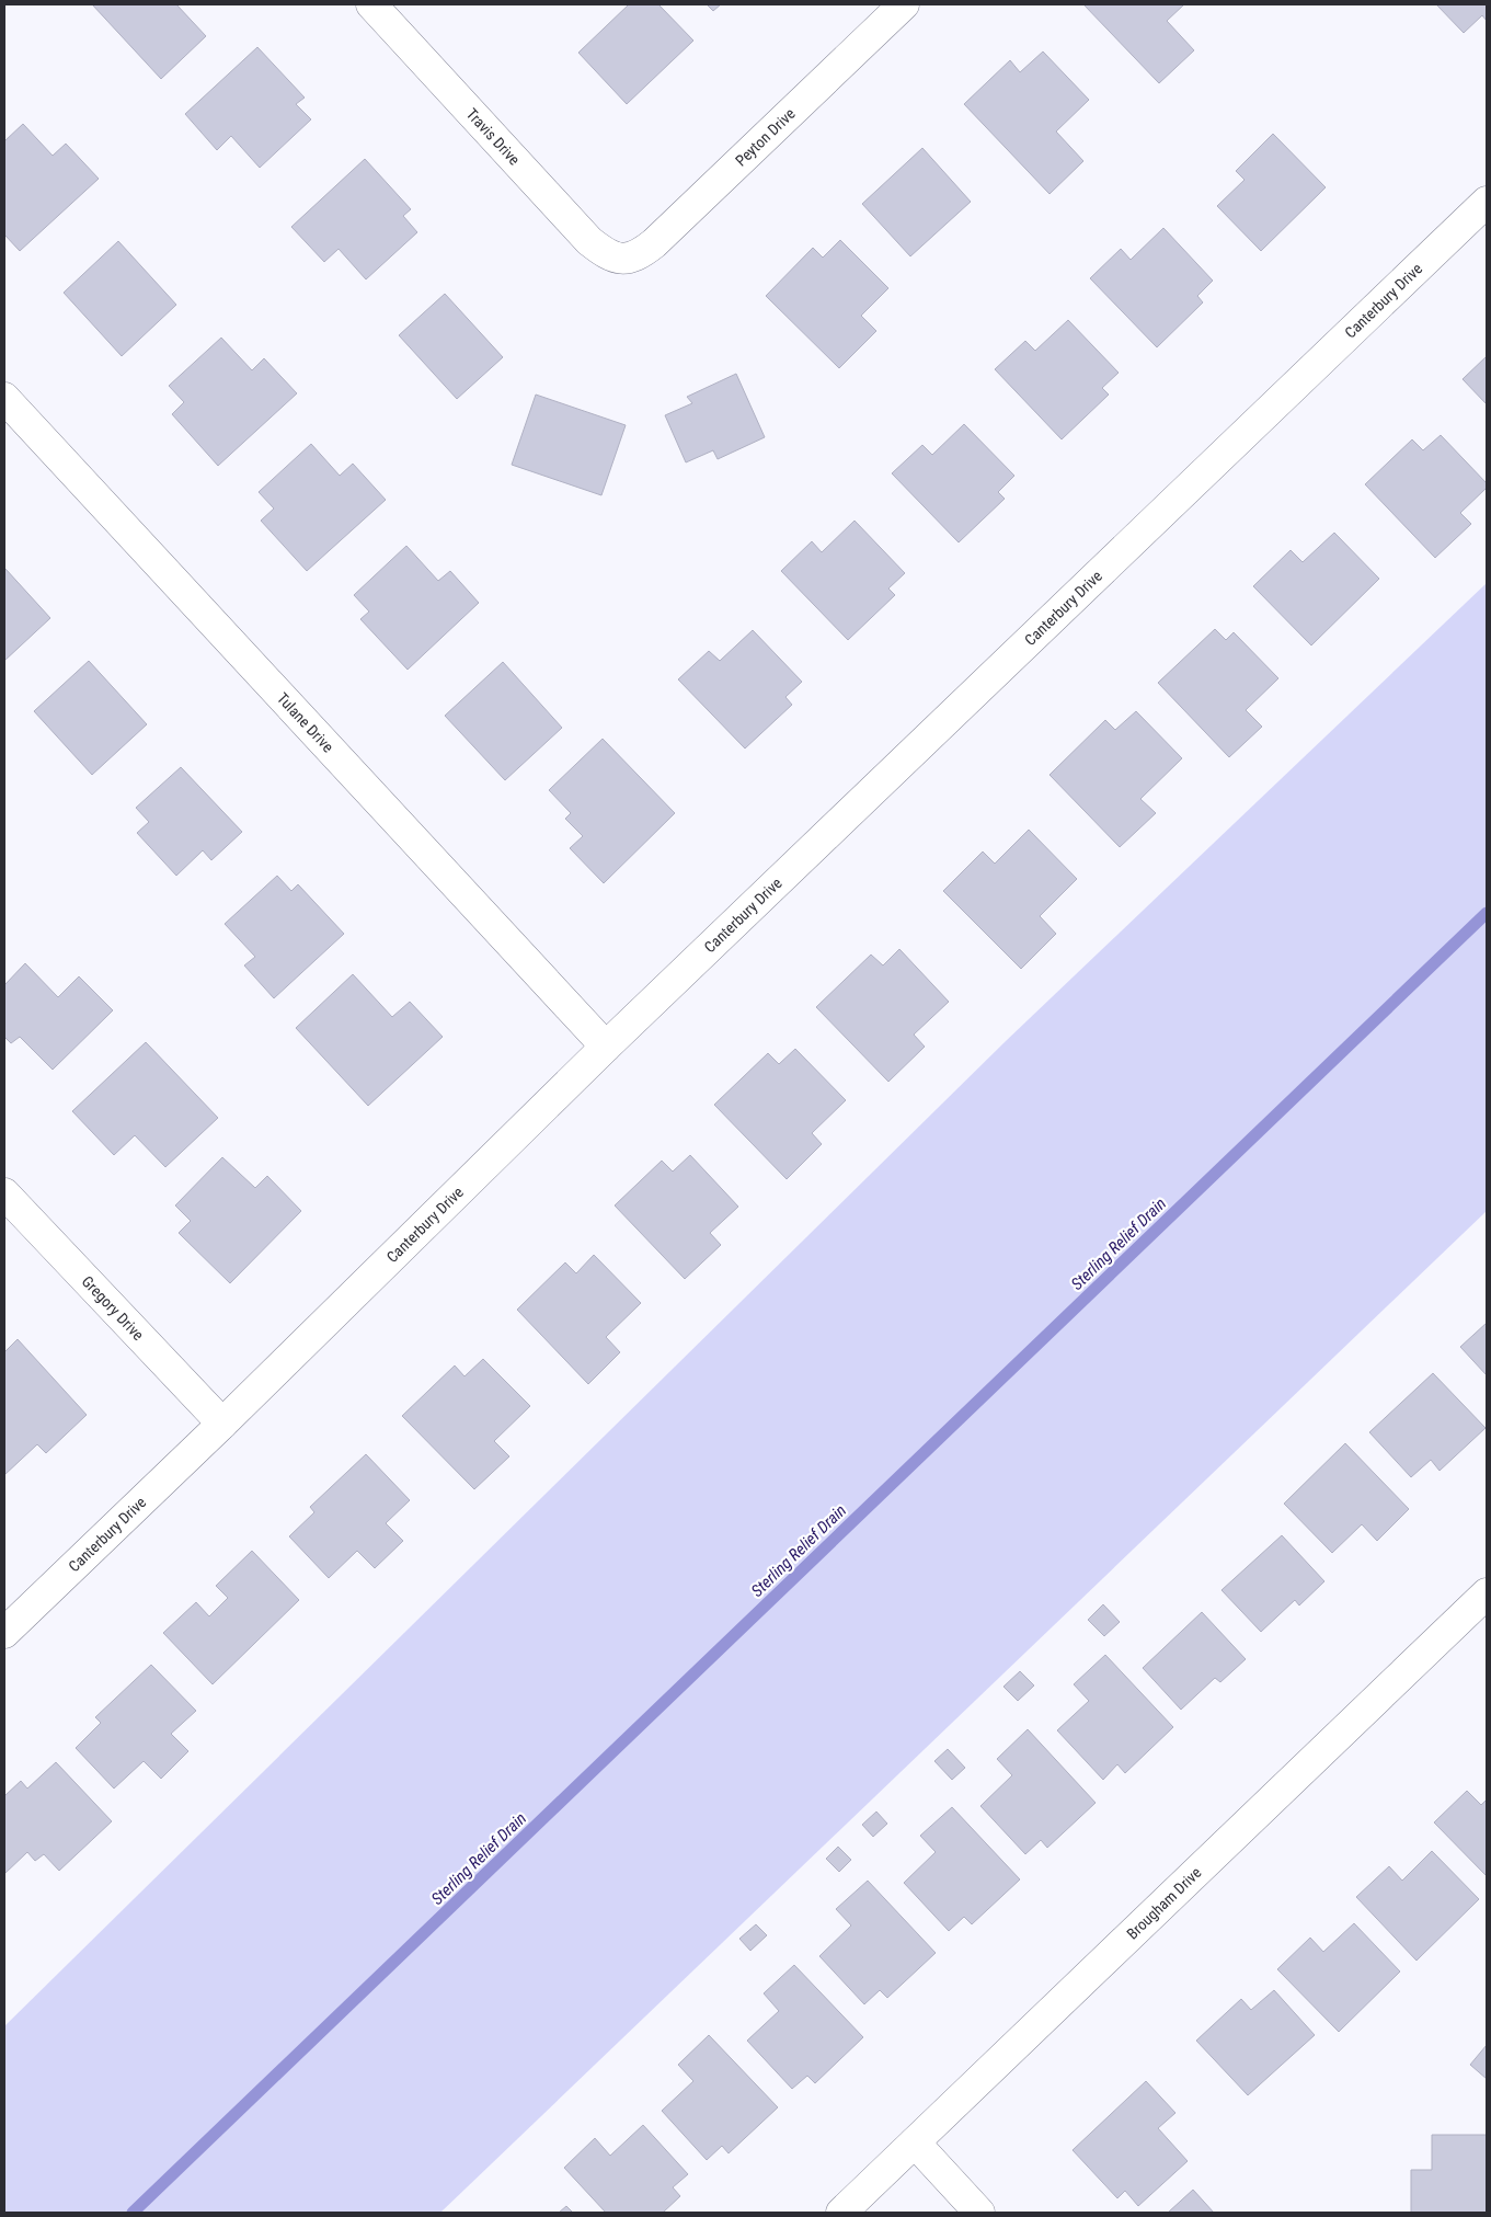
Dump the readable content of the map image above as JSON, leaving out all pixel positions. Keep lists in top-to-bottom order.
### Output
{
  "streets": {
    "street": [
      "Travis Drive",
      "Peyton Drive",
      "Canterbury Drive",
      "Tulane Drive",
      "Gregory Drive",
      "Brougham Drive"
    ]
  },
  "crossings": [
    ["Travis Drive", "Peyton Drive"],
    ["Canterbury Drive", "Tulane Drive"],
    ["Canterbury Drive", "Gregory Drive"]
  ],
  "water": ["Sterling Relief Drain"]
}
